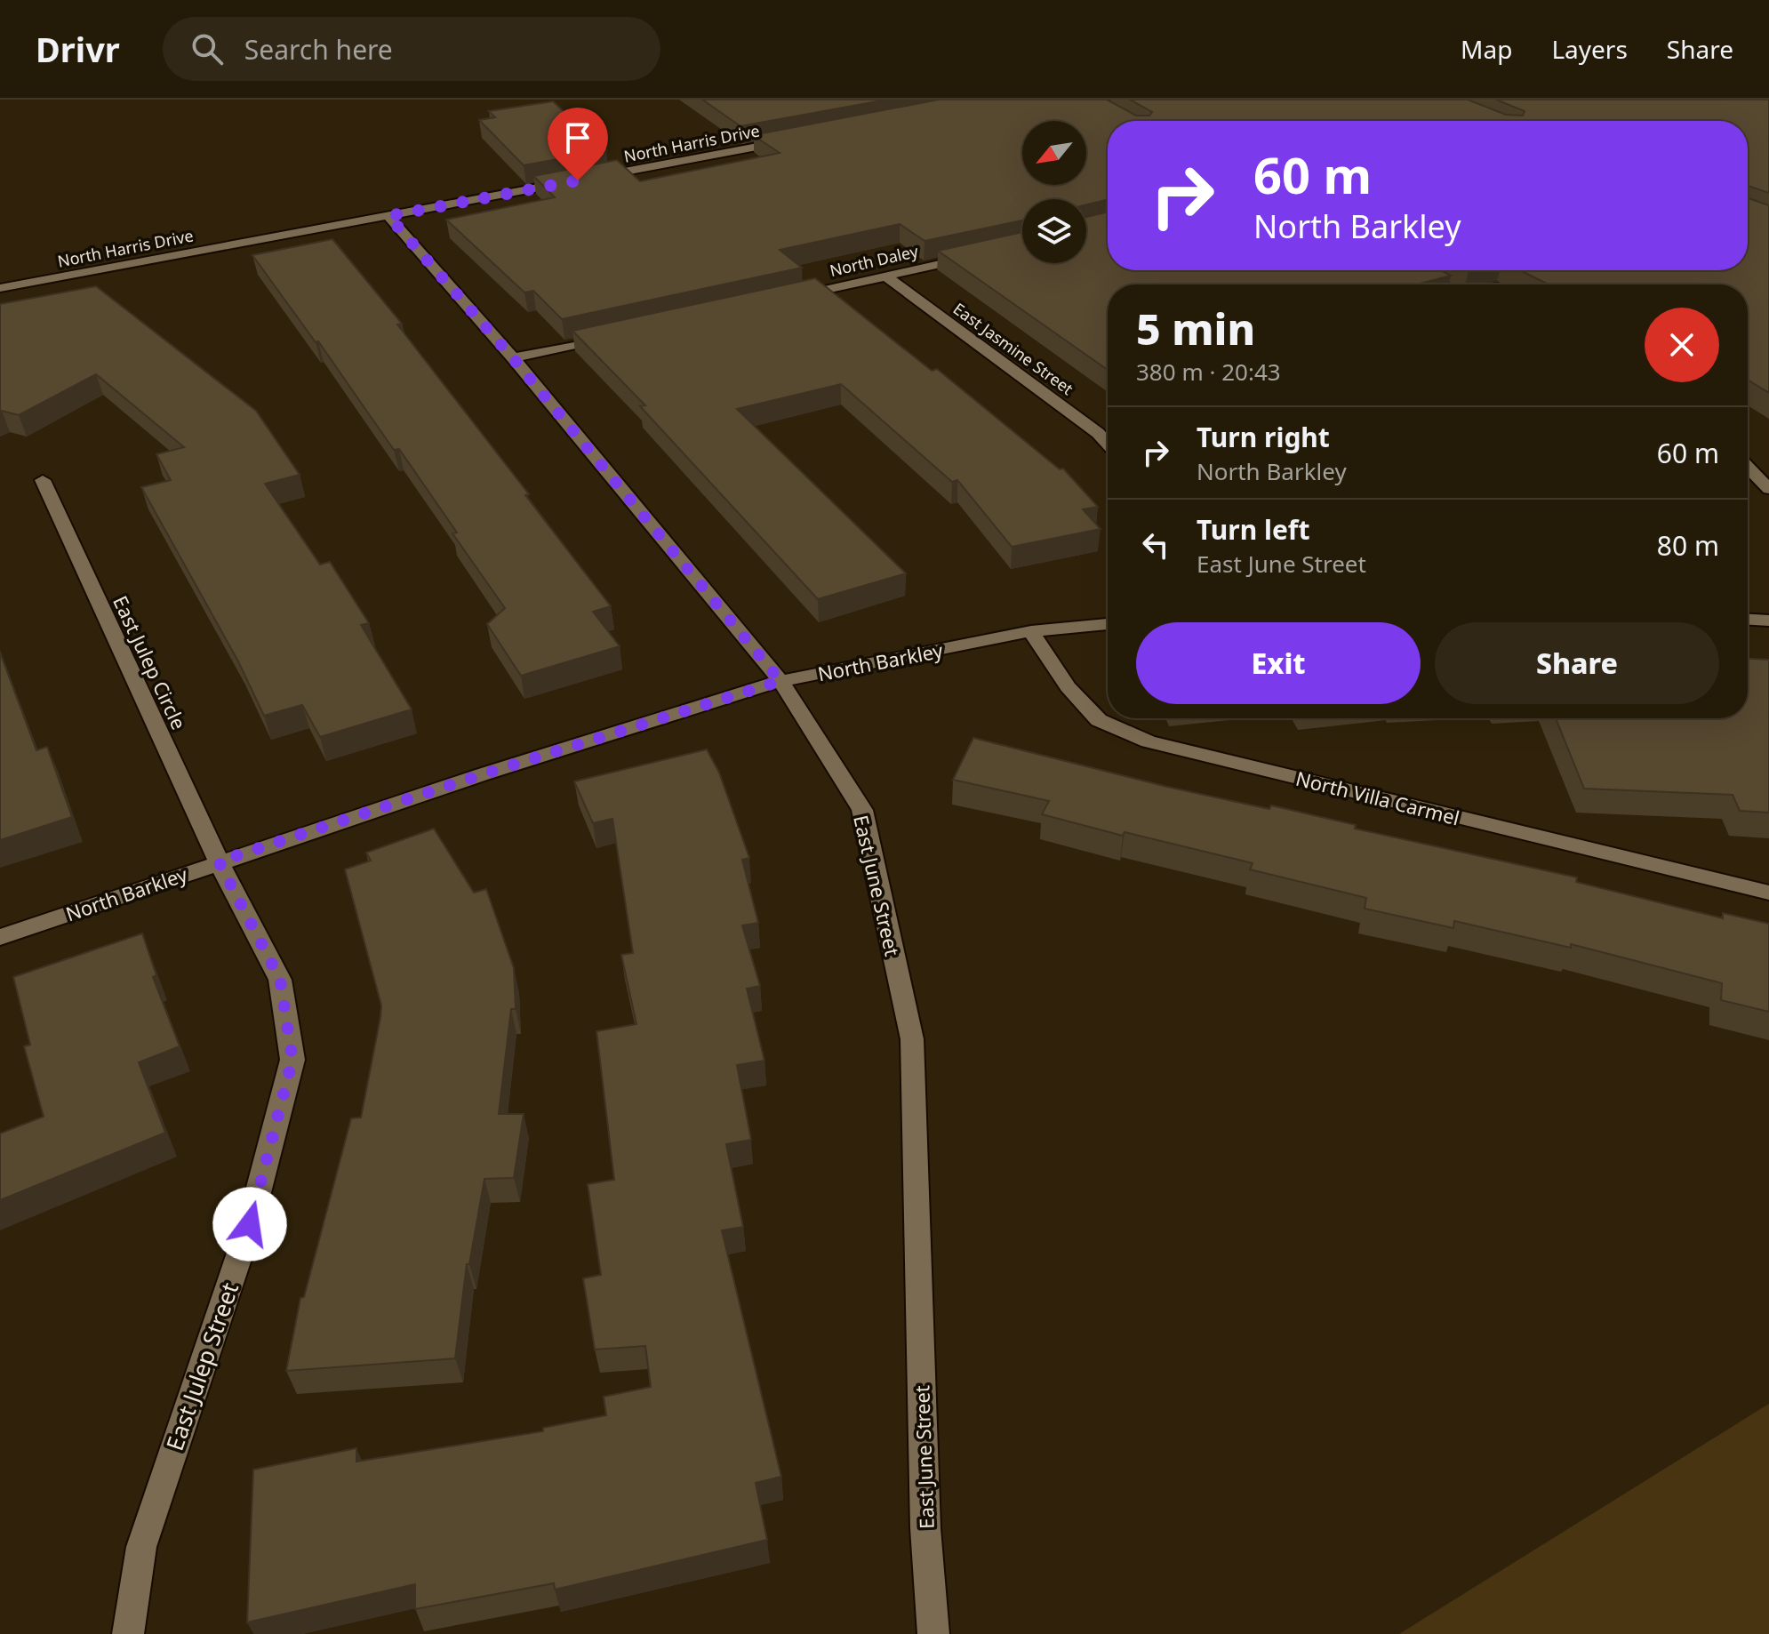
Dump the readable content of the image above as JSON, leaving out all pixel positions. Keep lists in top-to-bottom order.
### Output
{
  "streets": {
    "street": [
      "North Harris Drive",
      "North Daley",
      "East Jasmine Street",
      "North Barkley",
      "East Julep Circle",
      "North Villa Carmel",
      "East June Street",
      "East Julep Street"
    ]
  },
  "crossings": [
    ["North Harris Drive", "East June Street"],
    ["North Daley", "East Jasmine Street"],
    ["North Barkley", "East Julep Circle"],
    ["North Barkley", "North Villa Carmel"],
    ["North Barkley", "East June Street"],
    ["North Barkley", "East Julep Street"],
    ["East Julep Circle", "East Julep Street"]
  ],
  "north": "bottom left",
  "page": {
    "header": "Drivr",
    "search": "Search here",
    "nav": ["Map", "Layers", "Share"],
    "turn": ["60 m", "North Barkley"],
    "heading": ["5 min", "380 m · 20:43"],
    "list": [
      {
        "name": "Turn right",
        "note": "North Barkley",
        "value": "60 m"
      },
      {
        "name": "Turn left",
        "note": "East June Street",
        "value": "80 m"
      }
    ],
    "buttons": ["Exit", "Share"]
  }
}
